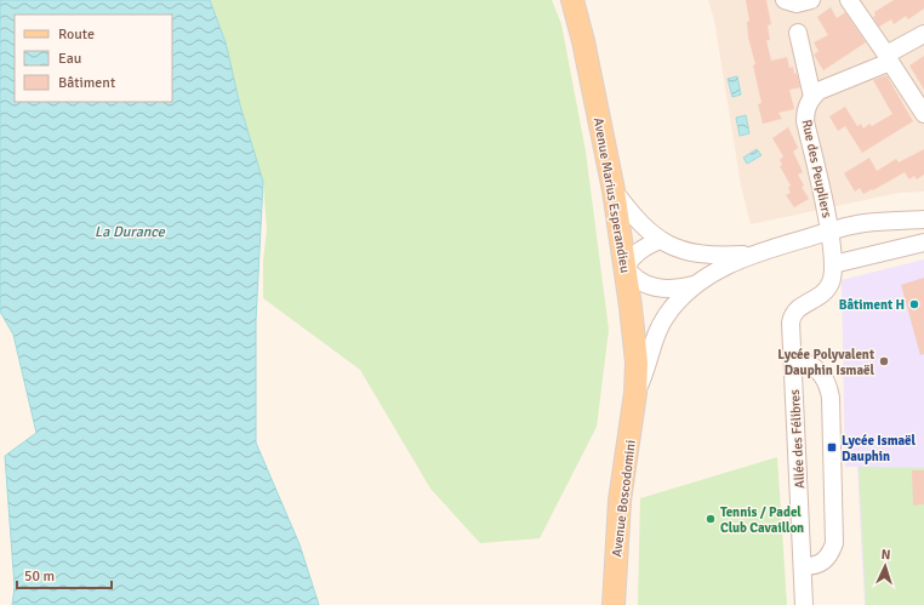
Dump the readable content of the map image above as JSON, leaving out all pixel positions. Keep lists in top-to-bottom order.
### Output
{
  "streets": {
    "main road": ["Avenue Marius Esperandieu", "Avenue Boscodomini"],
    "street": ["Rue des Peupliers", "Allée des Félibres"]
  },
  "crossings": [
    ["Rue des Peupliers", "Allée des Félibres"],
    ["Avenue Marius Esperandieu", "Avenue Boscodomini"]
  ],
  "water": ["La Durance"],
  "places": {
    "other": ["Bâtiment H", "Lycée Polyvalent Dauphin Ismaël", "Tennis / Padel Club Cavaillon"],
    "transit": ["Lycée Ismaël Dauphin"]
  },
  "legend": ["Route", "Eau", "Bâtiment"],
  "scale_bar": "50 m",
  "north": "top"
}
